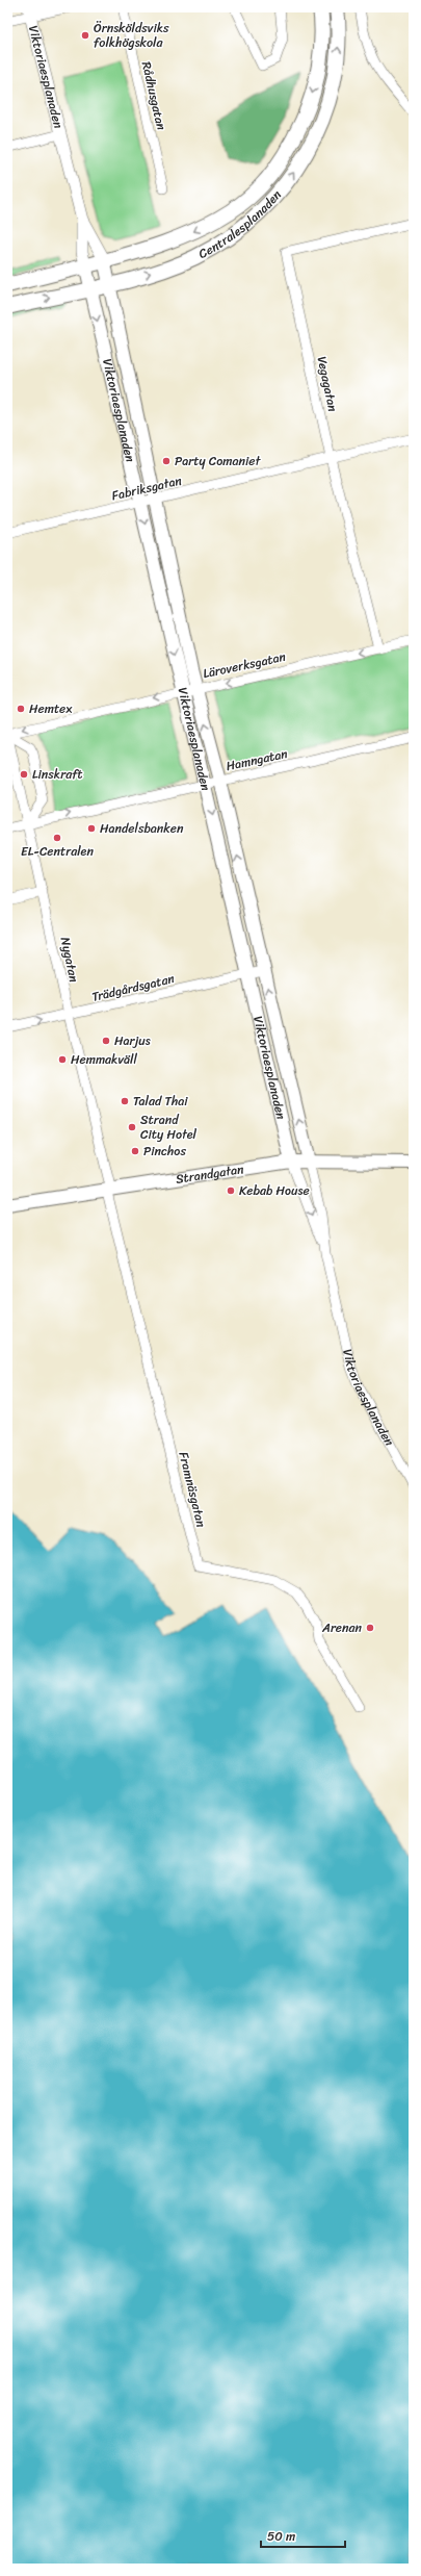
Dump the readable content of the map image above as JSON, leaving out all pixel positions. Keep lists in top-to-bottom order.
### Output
{
  "streets": {
    "highway": ["Centralesplanaden"],
    "main road": ["Viktoriaesplanaden", "Strandgatan"],
    "street": [
      "Rådhusgatan",
      "Vegagatan",
      "Fabriksgatan",
      "Läroverksgatan",
      "Hamngatan",
      "Nygatan",
      "Trädgårdsgatan",
      "Framnäsgatan"
    ]
  },
  "crossings": [
    ["Viktoriaesplanaden", "Centralesplanaden"],
    ["Viktoriaesplanaden", "Fabriksgatan"],
    ["Viktoriaesplanaden", "Läroverksgatan"],
    ["Viktoriaesplanaden", "Hamngatan"],
    ["Viktoriaesplanaden", "Trädgårdsgatan"],
    ["Viktoriaesplanaden", "Strandgatan"],
    ["Vegagatan", "Fabriksgatan"],
    ["Vegagatan", "Läroverksgatan"],
    ["Läroverksgatan", "Nygatan"],
    ["Hamngatan", "Nygatan"],
    ["Nygatan", "Trädgårdsgatan"],
    ["Nygatan", "Strandgatan"],
    ["Nygatan", "Framnäsgatan"],
    ["Strandgatan", "Framnäsgatan"]
  ],
  "one_way": ["Läroverksgatan", "Hamngatan"],
  "places": [
    "Örnsköldsviks folkhögskola",
    "Party Comaniet",
    "Hemtex",
    "Linskraft",
    "Handelsbanken",
    "EL-Centralen",
    "Harjus",
    "Hemmakväll",
    "Talad Thai",
    "Strand City Hotel",
    "Pinchos",
    "Kebab House",
    "Arenan"
  ],
  "scale_bar": "50 m"
}
